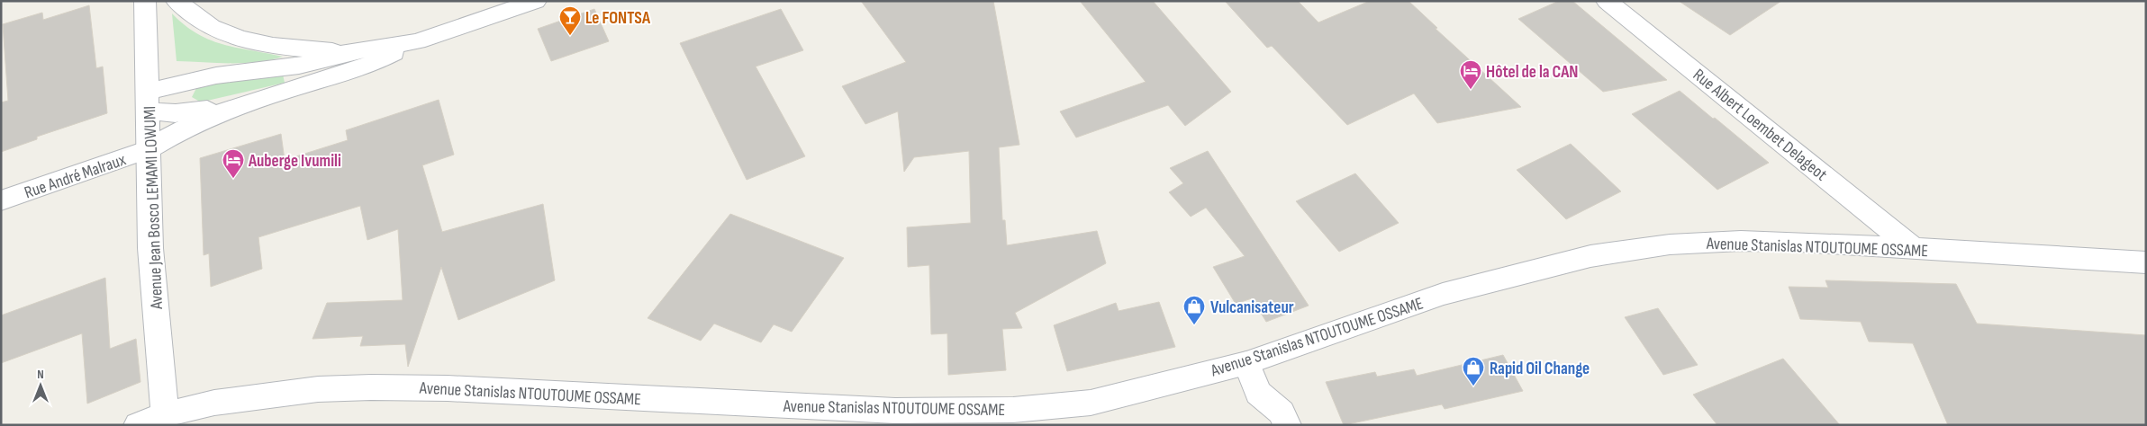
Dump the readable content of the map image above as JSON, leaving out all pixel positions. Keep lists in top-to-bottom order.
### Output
{
  "streets": {
    "street": [
      "Rue Albert Loembet Delageot",
      "Rue André Malraux",
      "Avenue Jean Bosco LEMAMI LOWUMI",
      "Avenue Stanislas NTOUTOUME OSSAME"
    ]
  },
  "crossings": [
    ["Rue Albert Loembet Delageot", "Avenue Stanislas NTOUTOUME OSSAME"],
    ["Rue André Malraux", "Avenue Jean Bosco LEMAMI LOWUMI"],
    ["Avenue Jean Bosco LEMAMI LOWUMI", "Avenue Stanislas NTOUTOUME OSSAME"]
  ],
  "places": {
    "bar": ["Le FONTSA"],
    "hotel": ["Hôtel de la CAN", "Auberge Ivumili"],
    "shop": ["Vulcanisateur", "Rapid Oil Change"]
  },
  "north": "top"
}
